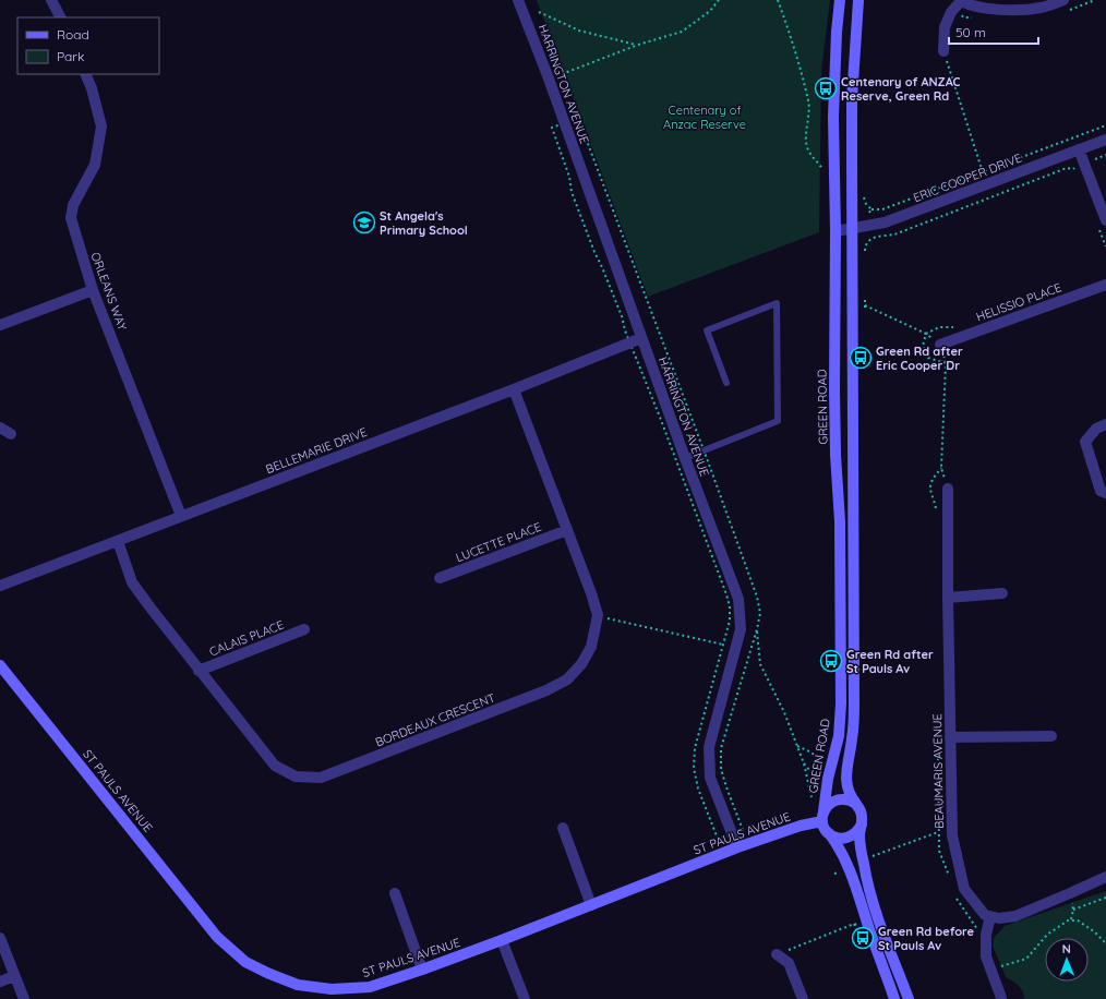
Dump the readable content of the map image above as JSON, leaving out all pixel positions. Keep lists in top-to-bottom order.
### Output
{
  "streets": {
    "main road": ["GREEN ROAD", "ST PAULS AVENUE"],
    "street": [
      "HARRINGTON AVENUE",
      "ERIC COOPER DRIVE",
      "ORLEANS WAY",
      "HELISSIO PLACE",
      "BELLEMARIE DRIVE",
      "LUCETTE PLACE",
      "CALAIS PLACE",
      "BORDEAUX CRESCENT",
      "BEAUMARIS AVENUE"
    ]
  },
  "crossings": [
    ["HARRINGTON AVENUE", "BELLEMARIE DRIVE"],
    ["HARRINGTON AVENUE", "ST PAULS AVENUE"],
    ["ERIC COOPER DRIVE", "GREEN ROAD"],
    ["ORLEANS WAY", "BELLEMARIE DRIVE"],
    ["GREEN ROAD", "ST PAULS AVENUE"],
    ["BELLEMARIE DRIVE", "BORDEAUX CRESCENT"],
    ["LUCETTE PLACE", "BORDEAUX CRESCENT"],
    ["CALAIS PLACE", "BORDEAUX CRESCENT"]
  ],
  "parks": ["Centenary of Anzac Reserve"],
  "places": {
    "bus stop": [
      "Centenary of ANZAC Reserve, Green Rd",
      "Green Rd after Eric Cooper Dr",
      "Green Rd after St Pauls Av",
      "Green Rd before St Pauls Av"
    ],
    "school or university": ["St Angela's Primary School"]
  },
  "legend": ["Road", "Park"],
  "scale_bar": "50 m",
  "north": "top"
}
